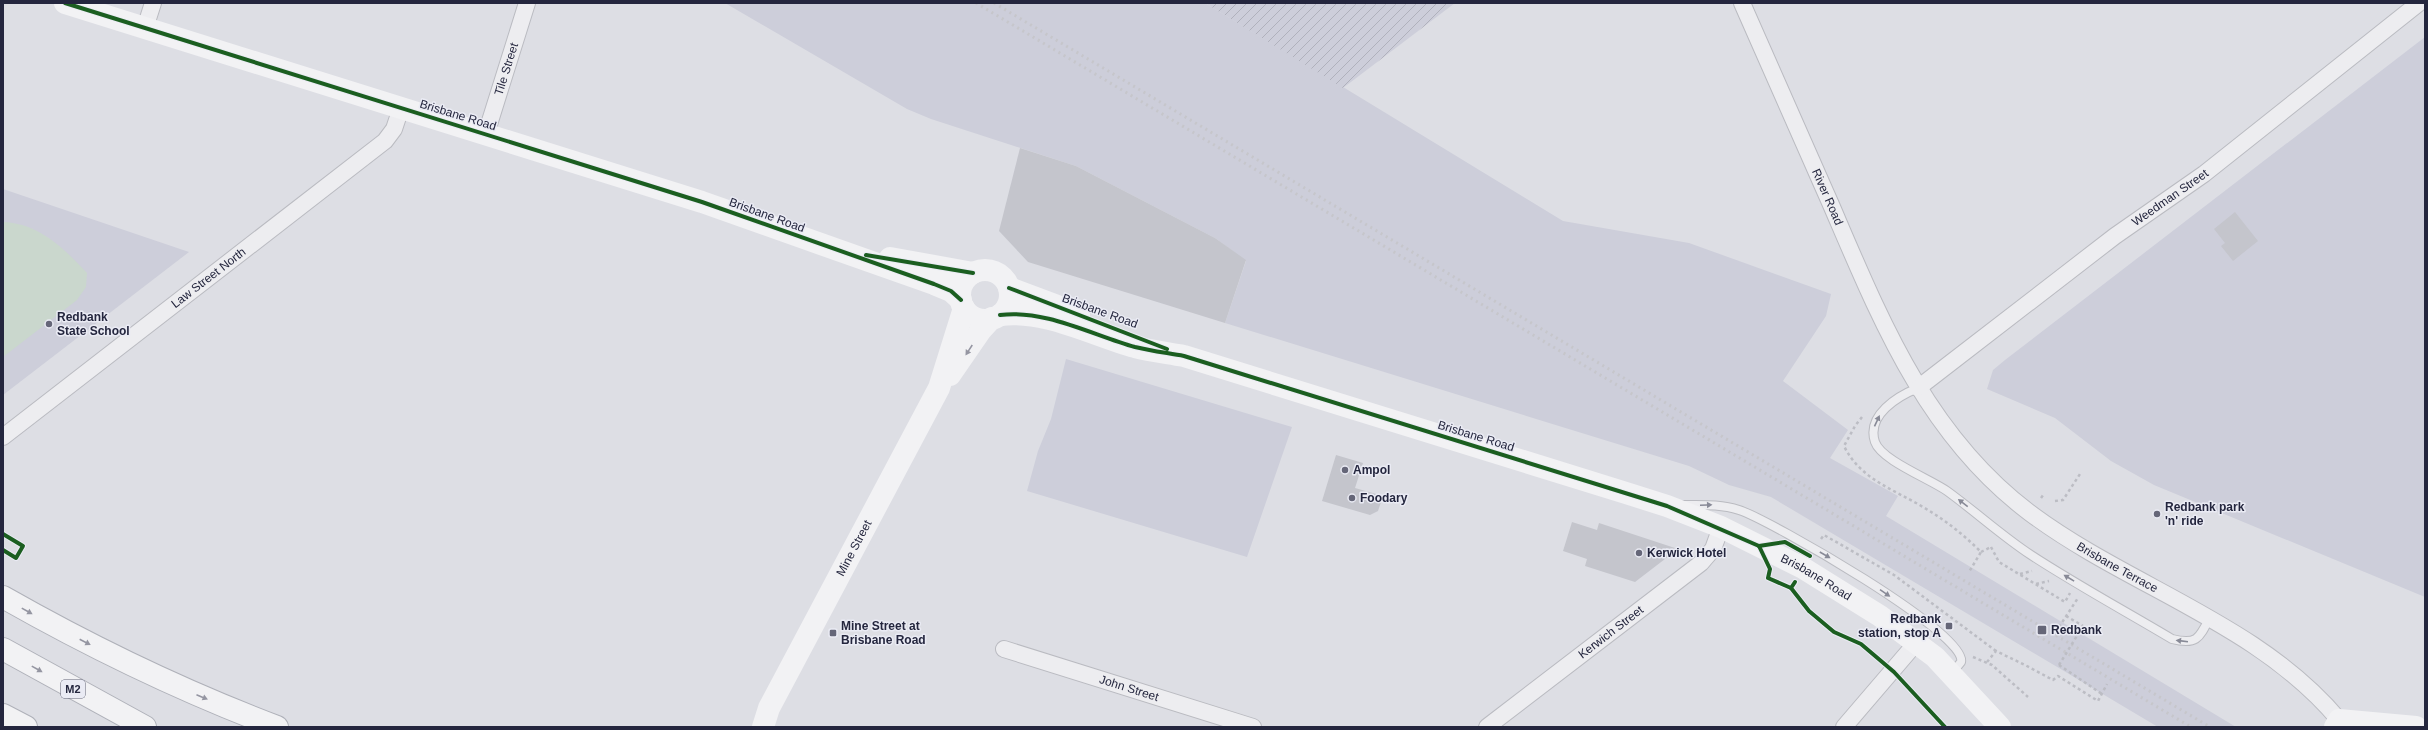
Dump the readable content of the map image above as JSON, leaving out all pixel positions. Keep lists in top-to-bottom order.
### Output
{
  "streets": {
    "main road": [
      "Brisbane Road",
      "Mine Street",
      "Brisbane Terrace",
      "M2"
    ],
    "street": [
      "Tile Street",
      "River Road",
      "Weedman Street",
      "Law Street North",
      "Kerwich Street",
      "John Street"
    ]
  },
  "crossings": [
    ["Tile Street", "Brisbane Road"],
    ["Brisbane Road", "Law Street North"],
    ["Brisbane Road", "Mine Street"],
    ["Brisbane Road", "Kerwich Street"],
    ["River Road", "Weedman Street"],
    ["River Road", "Brisbane Terrace"],
    ["Weedman Street", "Brisbane Terrace"]
  ],
  "places": {
    "other": [
      "Redbank State School",
      "Ampol",
      "Foodary",
      "Redbank park 'n' ride",
      "Kerwick Hotel"
    ],
    "transit": ["Redbank station, stop A", "Redbank", "Mine Street at Brisbane Road"]
  }
}
